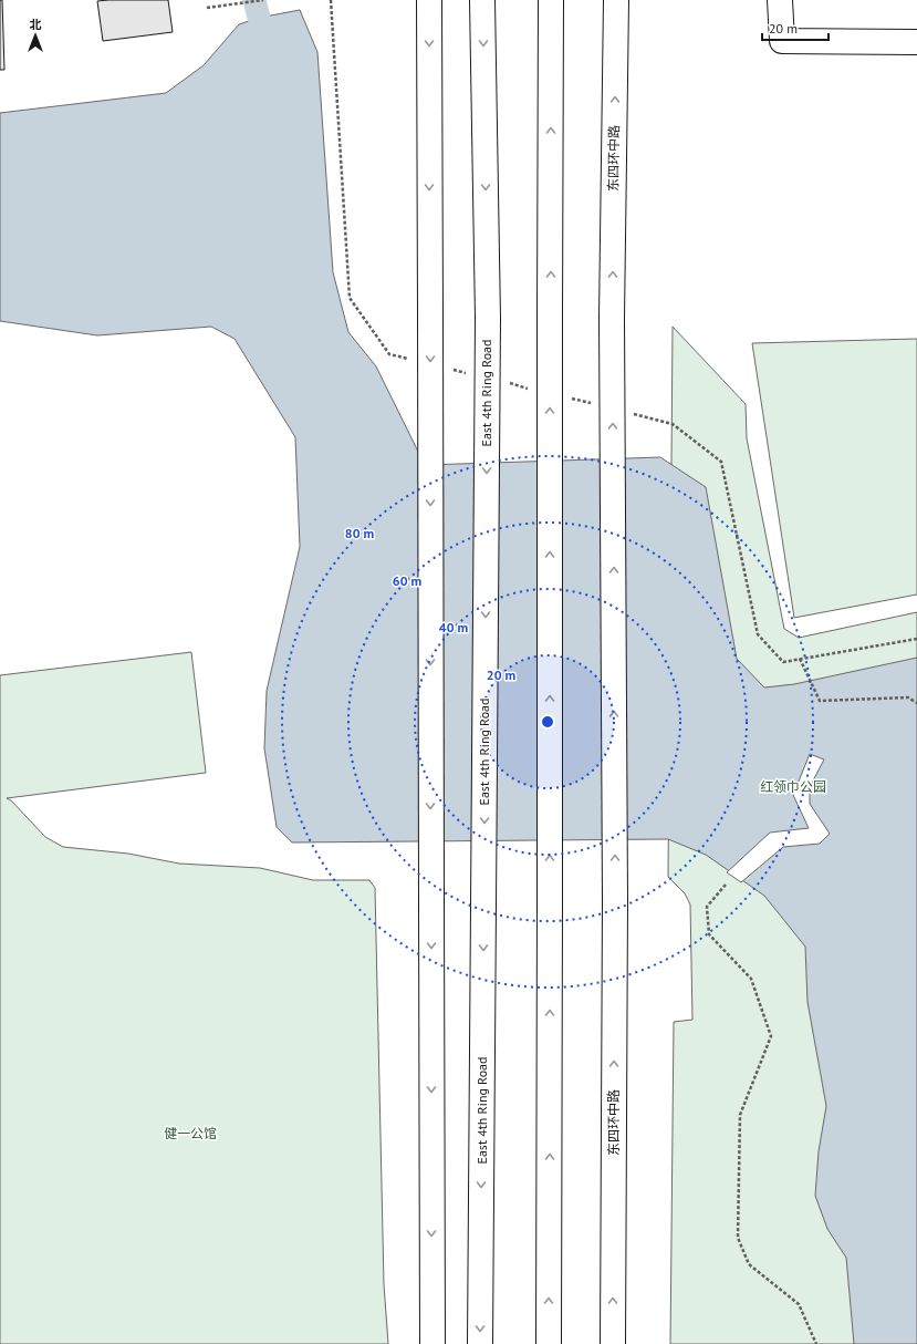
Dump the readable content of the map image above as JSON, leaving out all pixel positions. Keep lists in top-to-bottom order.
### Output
{
  "streets": {
    "main road": ["东四环中路", "East 4th Ring Road"]
  },
  "parks": ["红领巾公园", "健一公馆"],
  "scale_bar": "20 m",
  "north": "top",
  "rings": [
    "80 m",
    "60 m",
    "40 m",
    "20 m"
  ]
}
